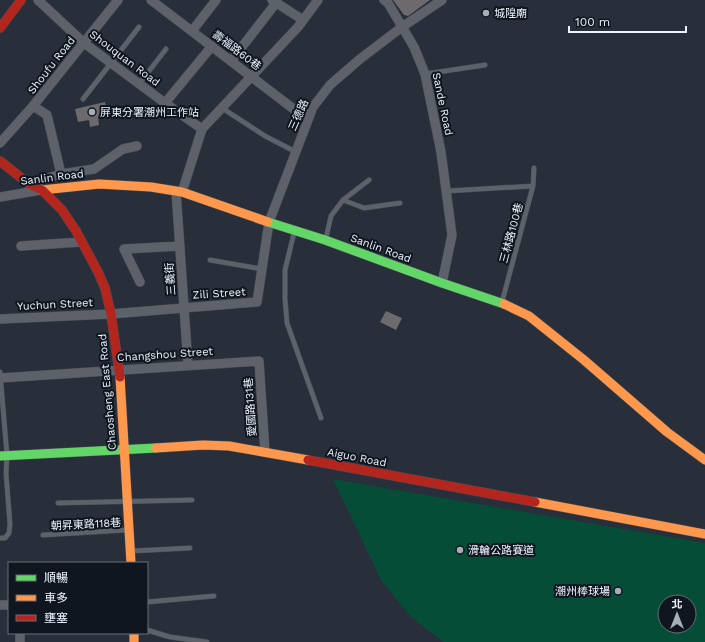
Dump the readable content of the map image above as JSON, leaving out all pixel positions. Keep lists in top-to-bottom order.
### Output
{
  "streets": {
    "street": [
      "壽福路60巷",
      "Shouquan Road",
      "Shoufu Road",
      "Sande Road",
      "三德路",
      "Sanlin Road",
      "三義街",
      "Zili Street",
      "Yuchun Street",
      "Changshou Street",
      "Chaosheng East Road",
      "愛國路131巷",
      "Aiguo Road"
    ],
    "lane": ["三林路100巷", "朝昇東路118巷"]
  },
  "crossings": [
    ["壽福路60巷", "三德路"],
    ["Shouquan Road", "Shoufu Road"],
    ["Sande Road", "三德路"],
    ["Sande Road", "Sanlin Road"],
    ["三德路", "Sanlin Road"],
    ["三德路", "Zili Street"],
    ["Sanlin Road", "三林路100巷"],
    ["Sanlin Road", "三義街"],
    ["Sanlin Road", "Chaosheng East Road"],
    ["三義街", "Zili Street"],
    ["三義街", "Changshou Street"],
    ["Zili Street", "Yuchun Street"],
    ["Zili Street", "Chaosheng East Road"],
    ["Yuchun Street", "Chaosheng East Road"],
    ["Changshou Street", "Chaosheng East Road"],
    ["Changshou Street", "愛國路131巷"],
    ["Chaosheng East Road", "Aiguo Road"],
    ["Chaosheng East Road", "朝昇東路118巷"],
    ["愛國路131巷", "Aiguo Road"]
  ],
  "places": [
    "城隍廟",
    "屏東分署潮州工作站",
    "滑輪公路賽道",
    "潮州棒球場"
  ],
  "legend": ["順暢", "車多", "壅塞"],
  "scale_bar": "100 m",
  "north": "top"
}
